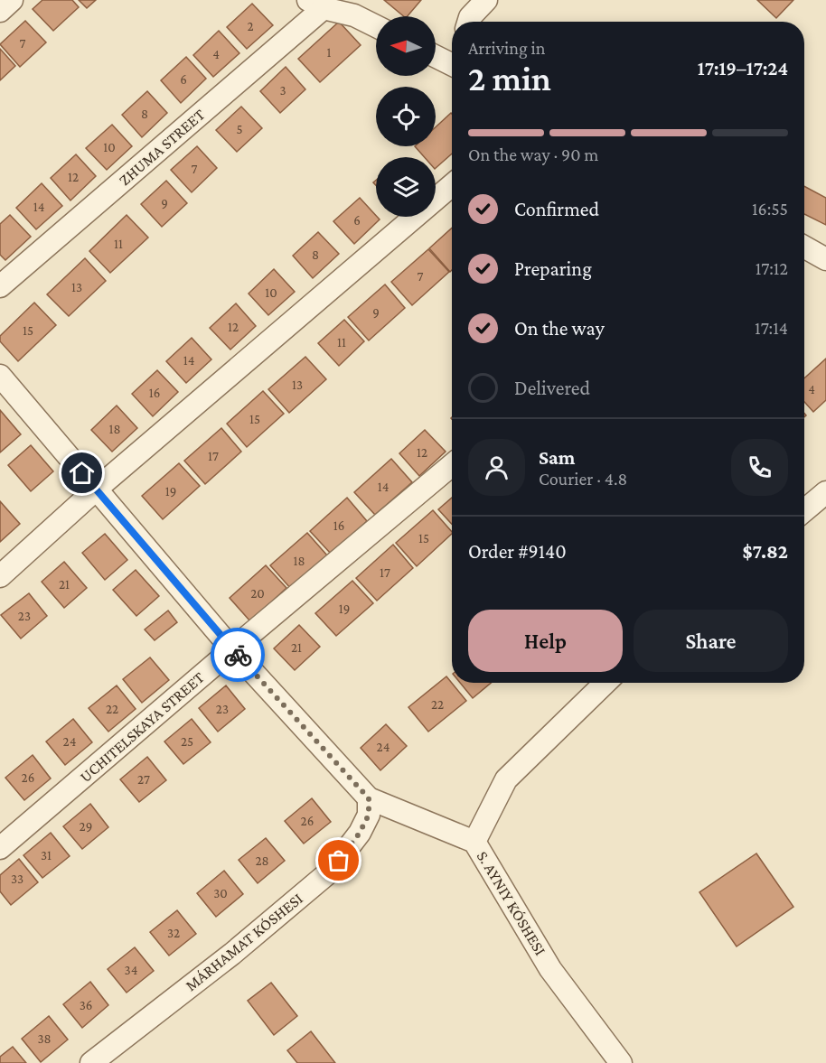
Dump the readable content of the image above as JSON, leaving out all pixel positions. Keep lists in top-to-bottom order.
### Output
{
  "streets": {
    "street": [
      "ZHUMA STREET",
      "UCHITELSKAYA STREET",
      "S. AYNIY KÓSHESI",
      "MÁRHAMAT KÓSHESI"
    ]
  },
  "crossings": [
    ["UCHITELSKAYA STREET", "S. AYNIY KÓSHESI"],
    ["S. AYNIY KÓSHESI", "MÁRHAMAT KÓSHESI"]
  ],
  "house_numbers": [
    "2",
    "7",
    "1",
    "4",
    "6",
    "3",
    "8",
    "5",
    "10",
    "7",
    "12",
    "9",
    "14",
    "6",
    "11",
    "8",
    "7",
    "13",
    "10",
    "9",
    "12",
    "15",
    "11",
    "14",
    "13",
    "4",
    "16",
    "15",
    "18",
    "12",
    "17",
    "14",
    "19",
    "16",
    "15",
    "18",
    "17",
    "21",
    "20",
    "19",
    "23",
    "21",
    "22",
    "22",
    "23",
    "24",
    "25",
    "24",
    "26",
    "27",
    "26",
    "29",
    "31",
    "28",
    "33",
    "30",
    "32",
    "34",
    "36",
    "38"
  ],
  "north": "left",
  "page": {
    "heading": ["2 min", "Arriving in", "17:19–17:24"],
    "panel": [
      "Sam",
      "Courier · 4.8",
      "Order #9140",
      "$7.82"
    ],
    "bar": "On the way · 90 m",
    "list": [
      ["Confirmed", "16:55"],
      ["Preparing", "17:12"],
      ["On the way", "17:14"],
      "Delivered"
    ],
    "buttons": ["Help", "Share"]
  }
}
